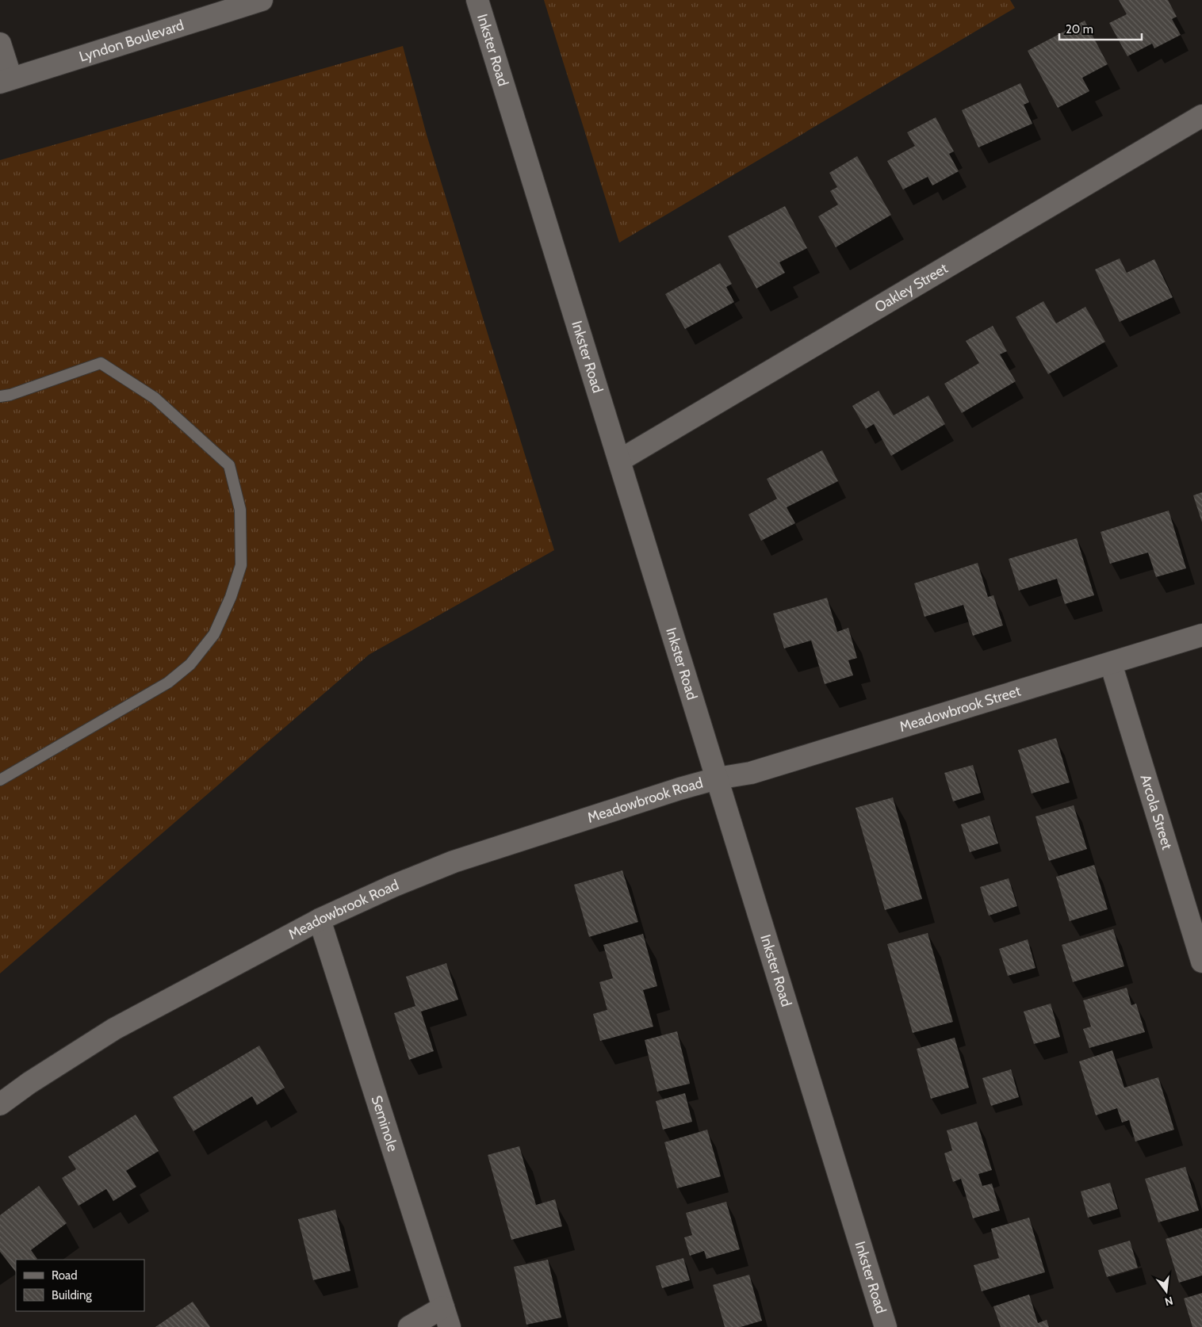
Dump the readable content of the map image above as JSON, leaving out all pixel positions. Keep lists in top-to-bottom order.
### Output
{
  "streets": {
    "street": [
      "Lyndon Boulevard",
      "Inkster Road",
      "Oakley Street",
      "Meadowbrook Street",
      "Meadowbrook Road",
      "Arcola Street",
      "Seminole"
    ]
  },
  "crossings": [
    ["Inkster Road", "Oakley Street"],
    ["Inkster Road", "Meadowbrook Street"],
    ["Inkster Road", "Meadowbrook Road"],
    ["Meadowbrook Street", "Meadowbrook Road"],
    ["Meadowbrook Street", "Arcola Street"],
    ["Meadowbrook Road", "Seminole"]
  ],
  "legend": ["Road", "Building"],
  "scale_bar": "20 m",
  "north": "bottom"
}
